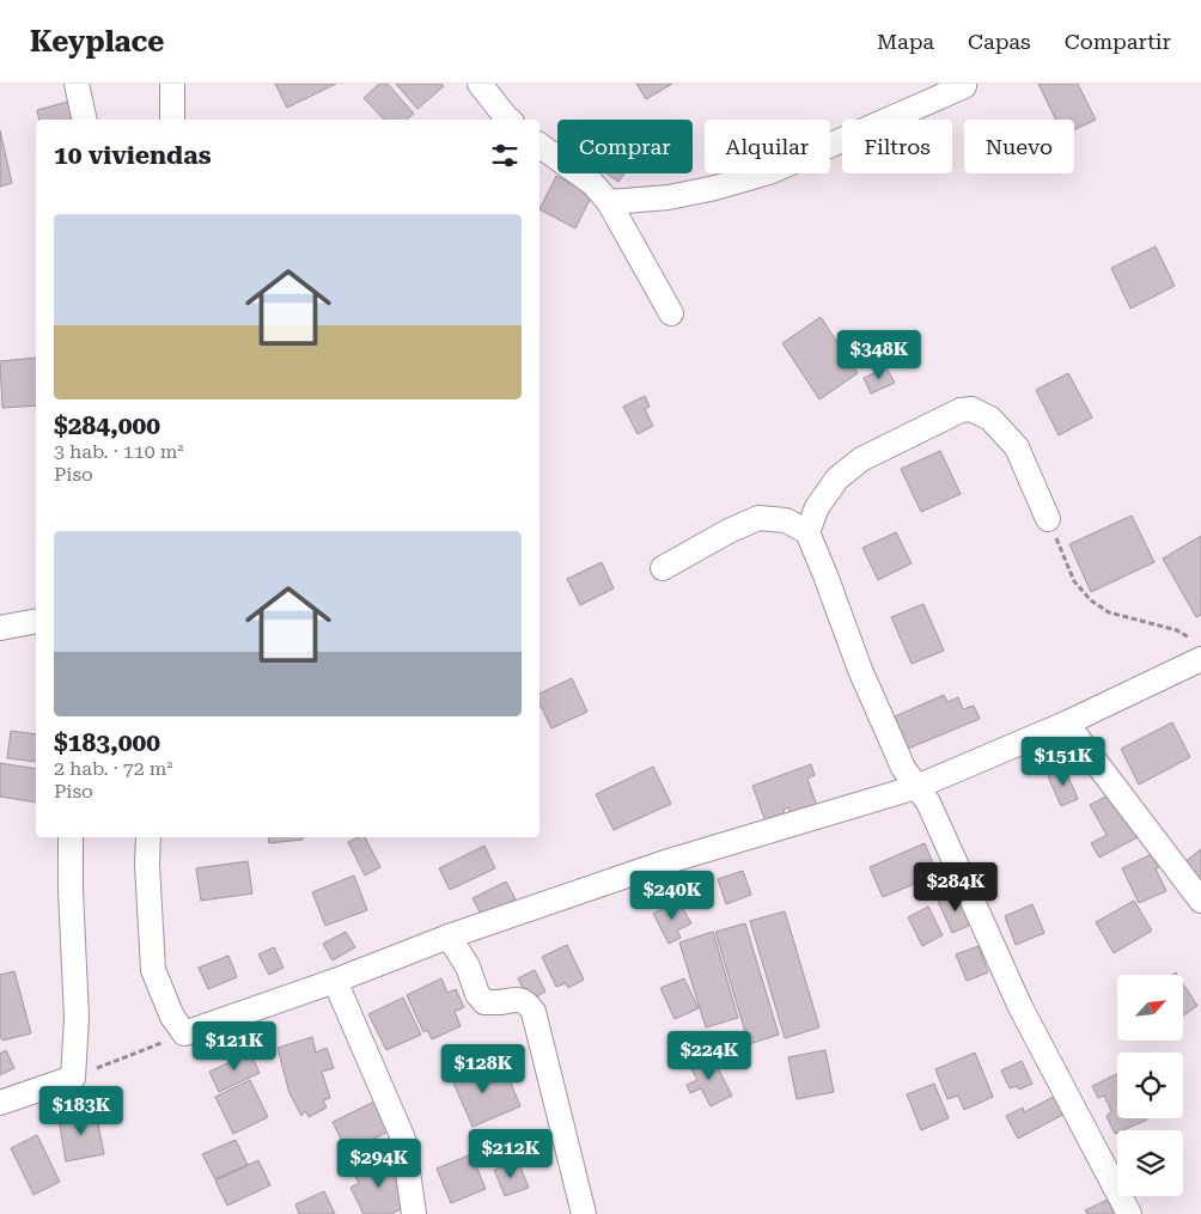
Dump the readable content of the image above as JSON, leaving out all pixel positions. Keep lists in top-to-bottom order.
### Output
{
  "north": "top right",
  "page": {
    "header": "Keyplace",
    "nav": ["Mapa", "Capas", "Compartir"],
    "chip": [
      "Comprar",
      "Alquilar",
      "Filtros",
      "Nuevo"
    ],
    "heading": "10 viviendas",
    "list": [
      {
        "name": "$284,000",
        "note": "3 hab. · 110 m² · Piso"
      },
      {
        "name": "$183,000",
        "note": "2 hab. · 72 m² · Piso"
      }
    ],
    "price": [
      "$348K",
      "$151K",
      "$284K",
      "$240K",
      "$121K",
      "$224K",
      "$128K",
      "$183K",
      "$212K",
      "$294K"
    ]
  }
}
